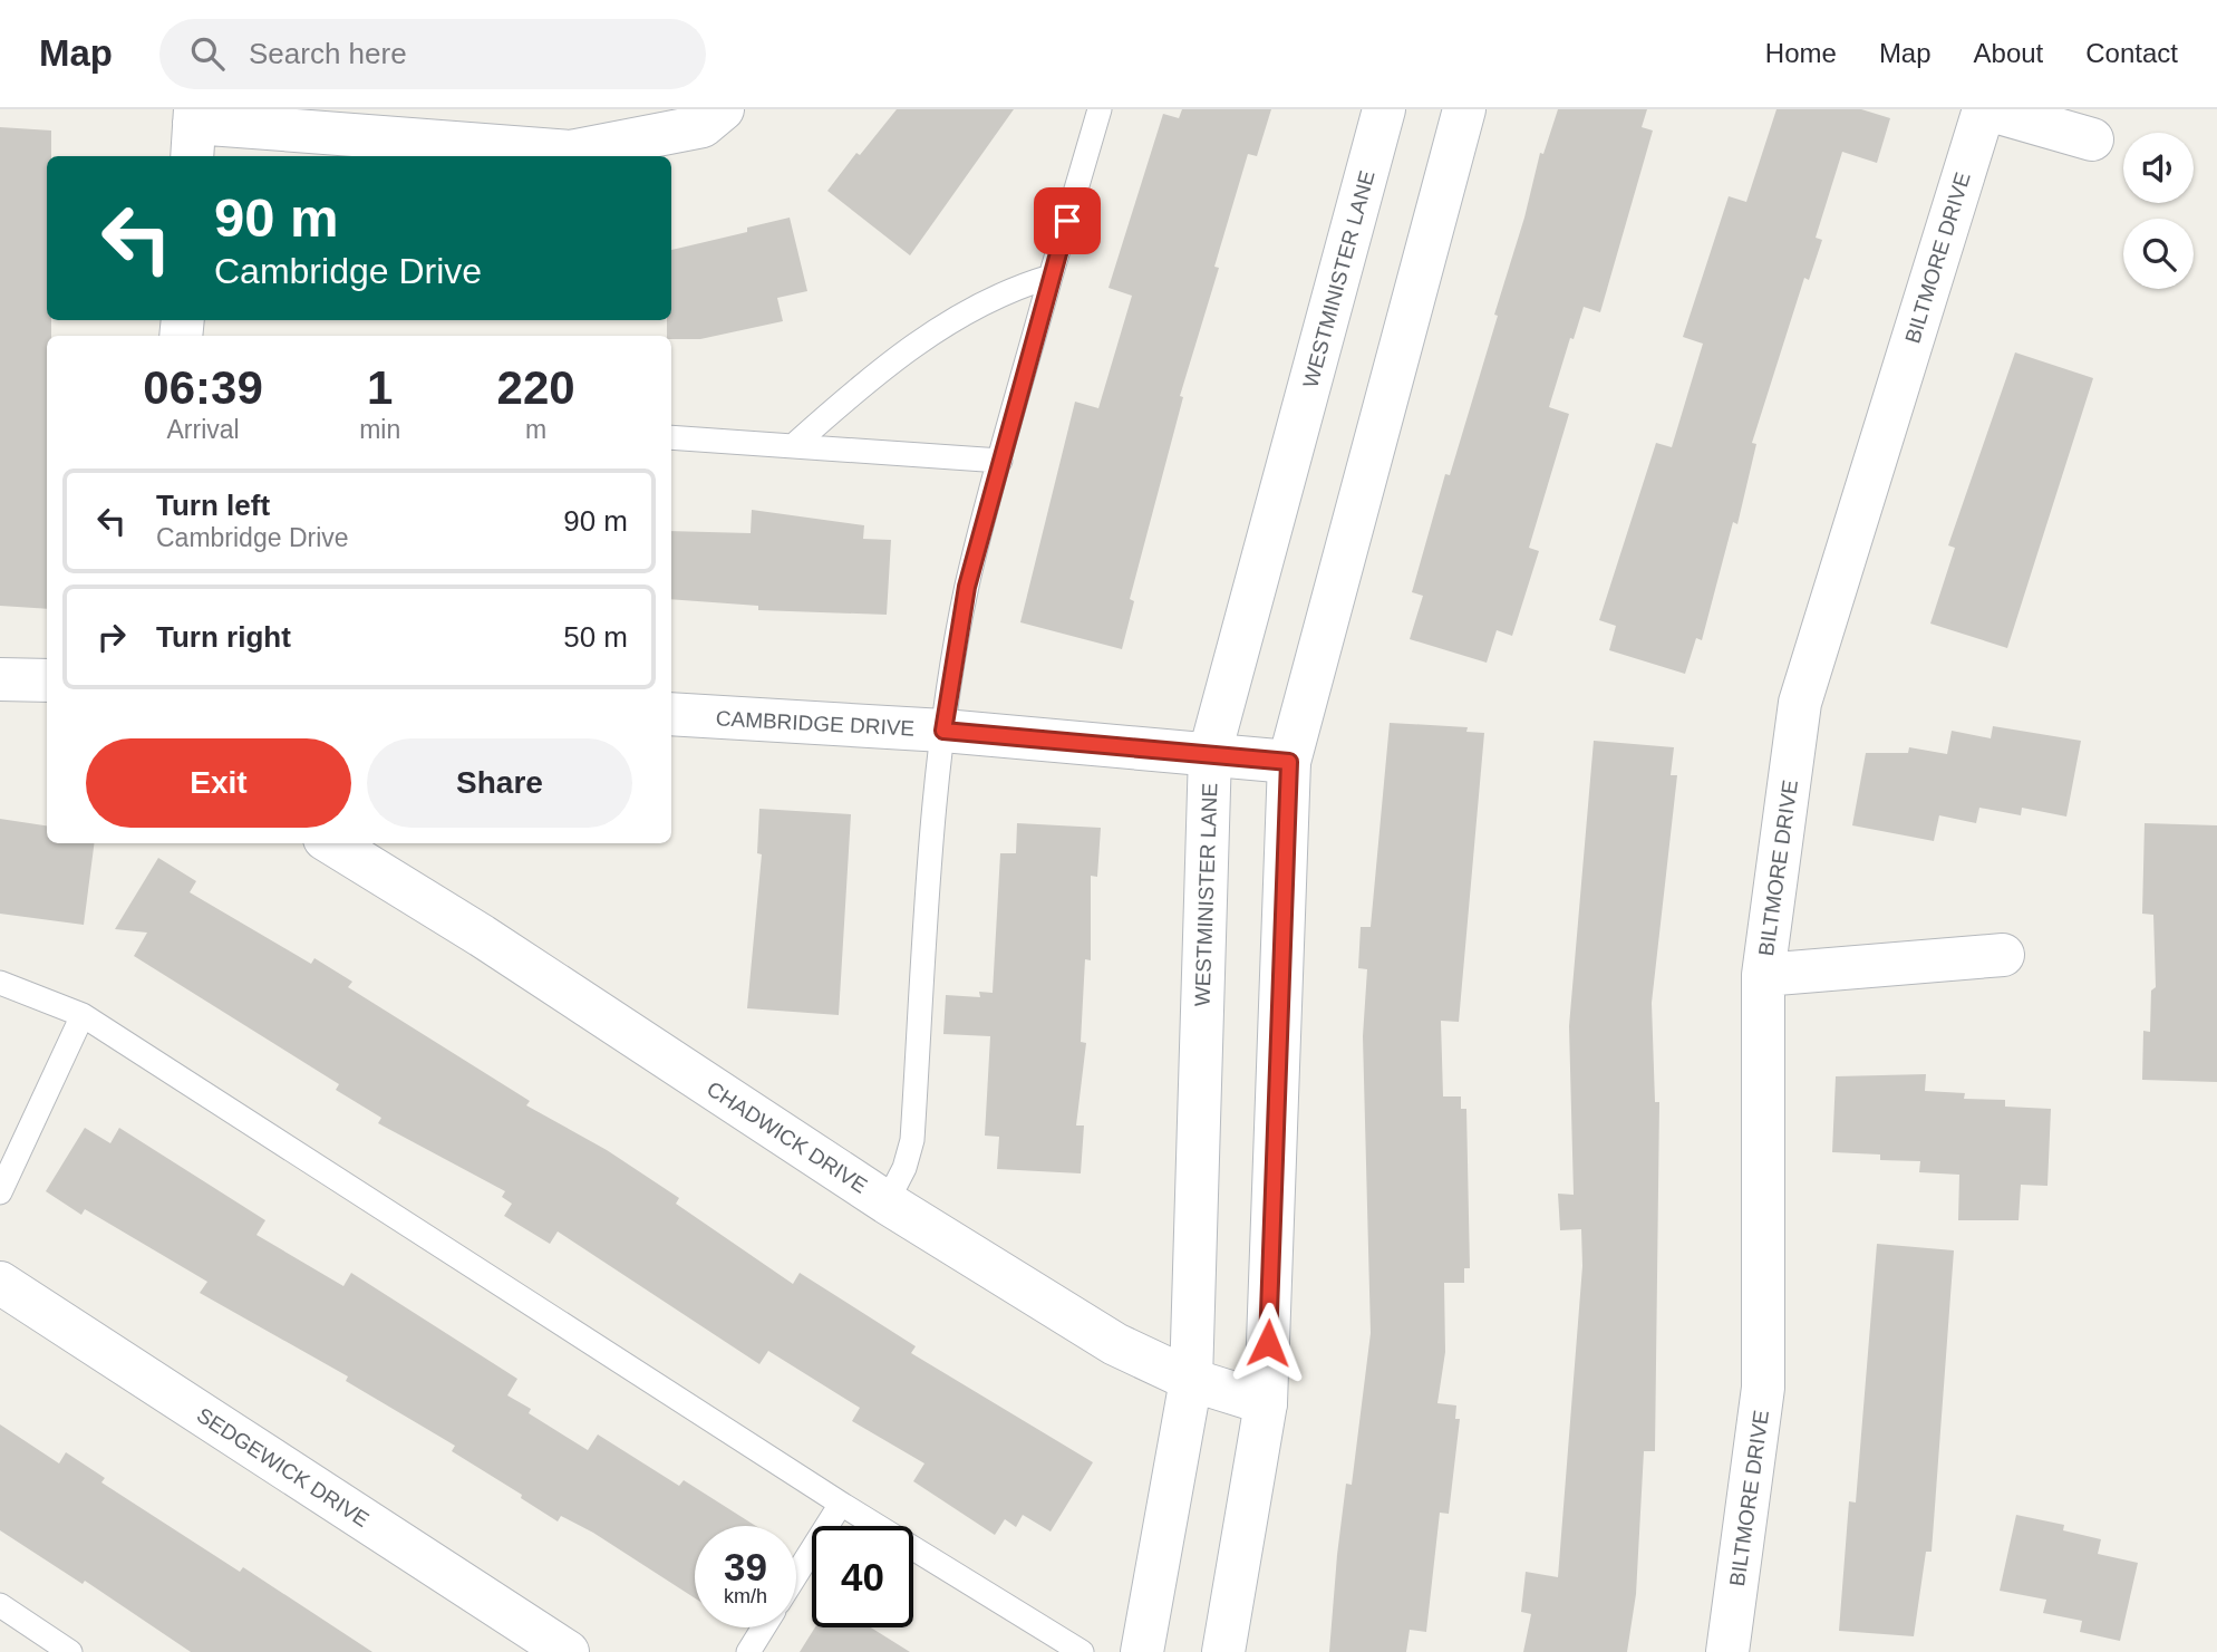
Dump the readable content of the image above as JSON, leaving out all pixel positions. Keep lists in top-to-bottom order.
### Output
{
  "streets": {
    "street": [
      "BILTMORE DRIVE",
      "WESTMINISTER LANE",
      "CAMBRIDGE DRIVE",
      "CHADWICK DRIVE",
      "SEDGEWICK DRIVE"
    ]
  },
  "crossings": [
    ["WESTMINISTER LANE", "CAMBRIDGE DRIVE"],
    ["WESTMINISTER LANE", "CHADWICK DRIVE"]
  ],
  "page": {
    "header": "Map",
    "search": "Search here",
    "nav": [
      "Home",
      "Map",
      "About",
      "Contact"
    ],
    "turn": ["90 m", "Cambridge Drive"],
    "eta": [
      "06:39",
      "Arrival",
      "1",
      "min",
      "220",
      "m"
    ],
    "list": [
      {
        "name": "Turn left",
        "note": "Cambridge Drive",
        "value": "90 m"
      },
      {
        "name": "Turn right",
        "value": "50 m"
      }
    ],
    "buttons": ["Exit", "Share"],
    "speed": "39 km/h",
    "limit": "40"
  }
}
